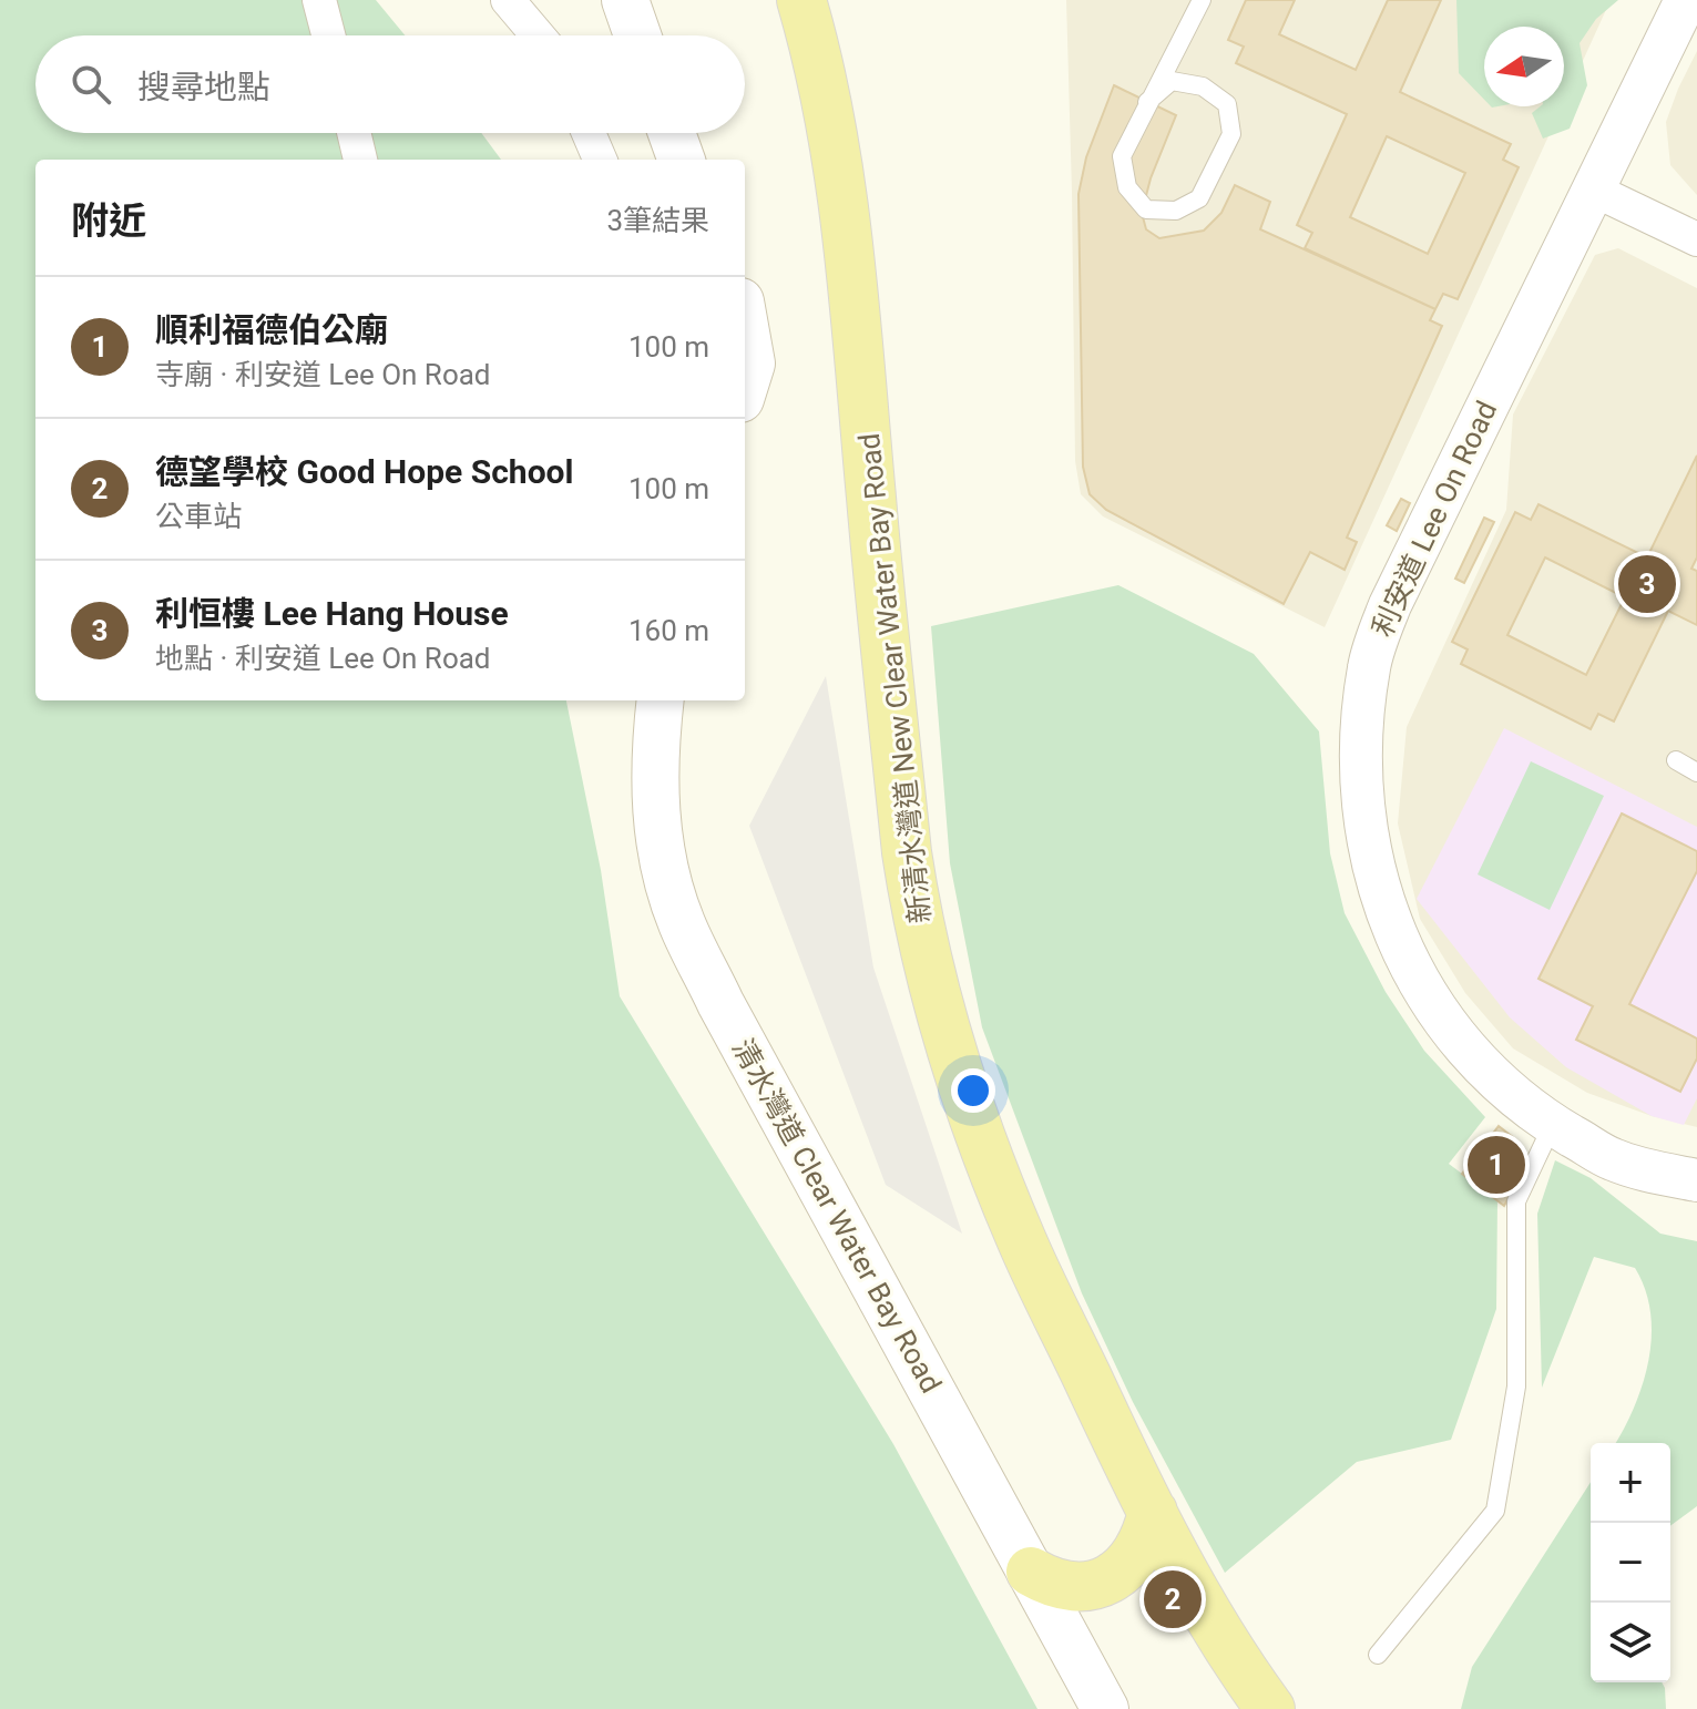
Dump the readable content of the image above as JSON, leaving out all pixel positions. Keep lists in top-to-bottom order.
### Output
{
  "streets": {
    "main road": ["新清水灣道 New Clear Water Bay Road", "清水灣道 Clear Water Bay Road"],
    "street": ["利安道 Lee On Road"]
  },
  "north": "left",
  "page": {
    "search": "搜尋地點",
    "heading": ["附近", "3筆結果"],
    "list": [
      {
        "mark": "1",
        "name": "順利福德伯公廟",
        "note": "寺廟 · 利安道 Lee On Road",
        "value": "100 m"
      },
      {
        "mark": "2",
        "name": "德望學校 Good Hope School",
        "note": "公車站",
        "value": "100 m"
      },
      {
        "mark": "3",
        "name": "利恒樓 Lee Hang House",
        "note": "地點 · 利安道 Lee On Road",
        "value": "160 m"
      }
    ],
    "pins": ["3", "1", "2"],
    "map_buttons": ["+", "−"]
  }
}
